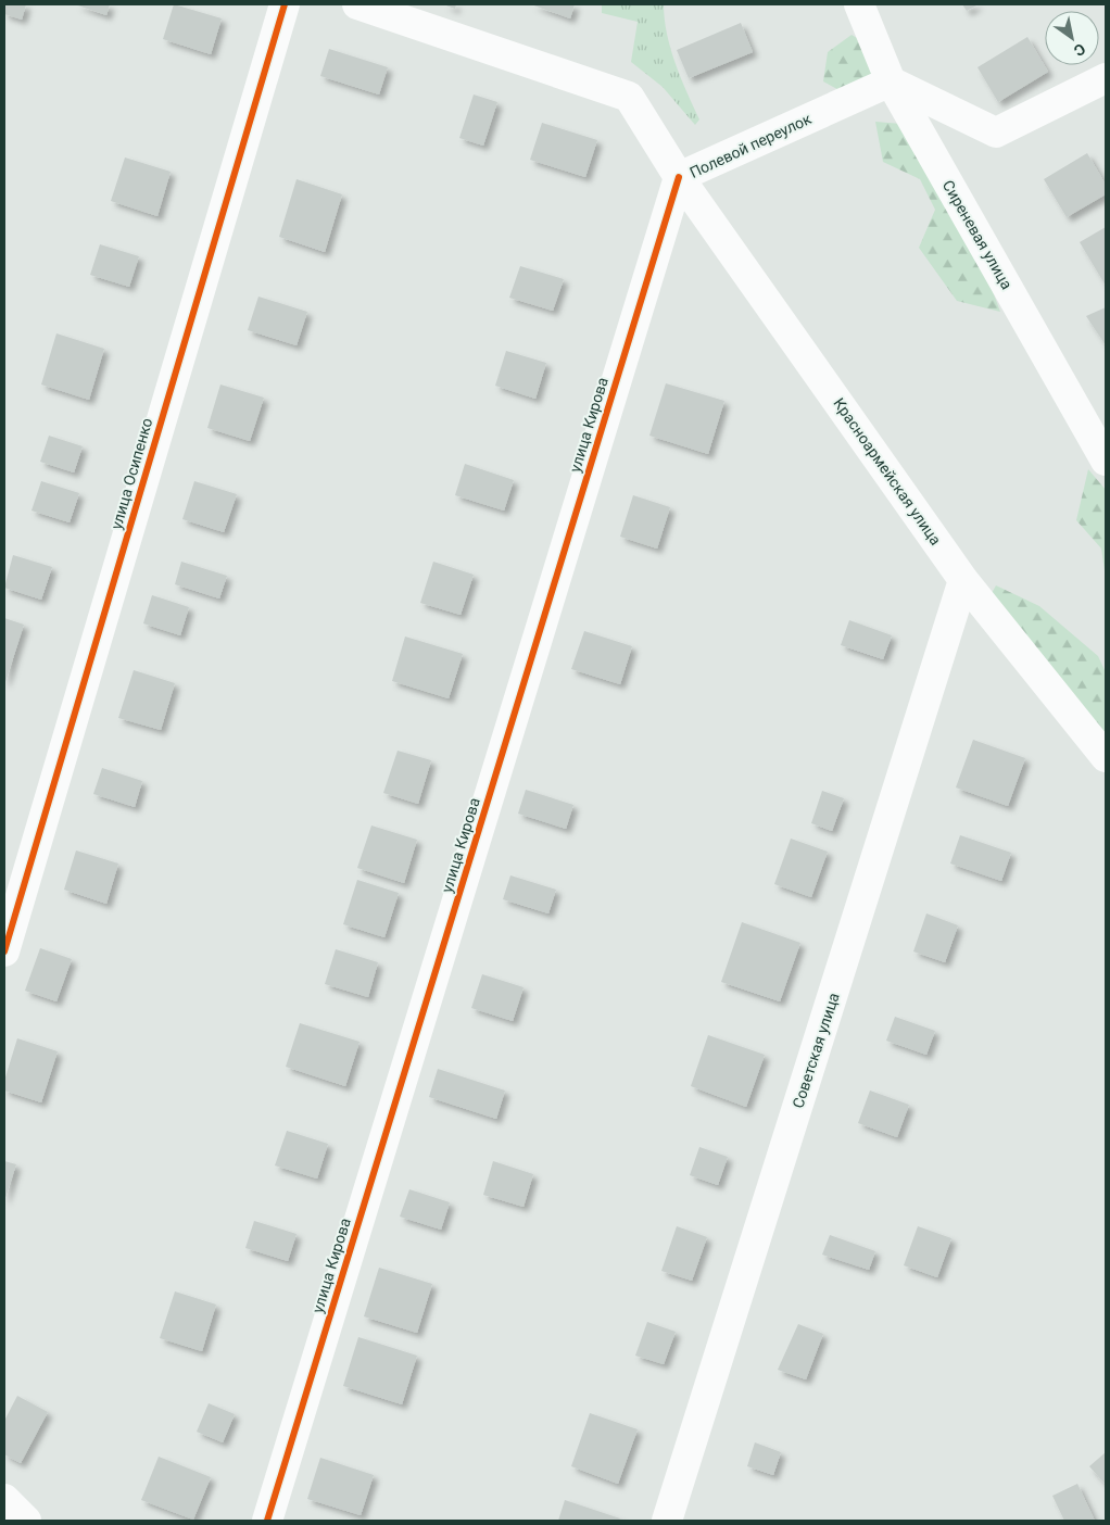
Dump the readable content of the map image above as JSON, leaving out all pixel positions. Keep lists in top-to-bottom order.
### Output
{
  "streets": {
    "street": [
      "Полевой переулок",
      "Сиреневая улица",
      "улица Кирова",
      "Красноармейская улица",
      "улица Осипенко",
      "Советская улица"
    ]
  },
  "crossings": [
    ["Полевой переулок", "Сиреневая улица"],
    ["Полевой переулок", "улица Кирова"],
    ["Полевой переулок", "Красноармейская улица"],
    ["улица Кирова", "Красноармейская улица"],
    ["Красноармейская улица", "Советская улица"]
  ],
  "north": "bottom right"
}
